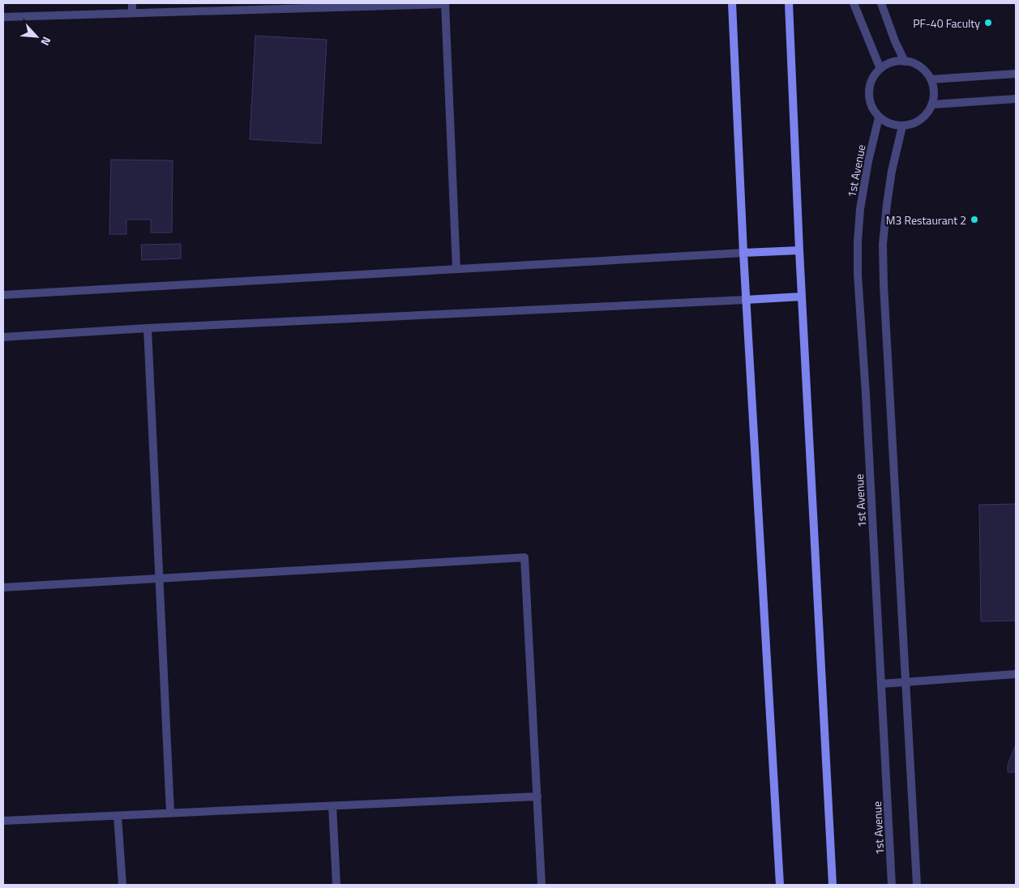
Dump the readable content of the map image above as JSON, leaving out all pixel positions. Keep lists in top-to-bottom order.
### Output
{
  "streets": {
    "street": ["1st Avenue"]
  },
  "places": ["PF-40 Faculty", "M3 Restaurant 2"],
  "north": "bottom right"
}
